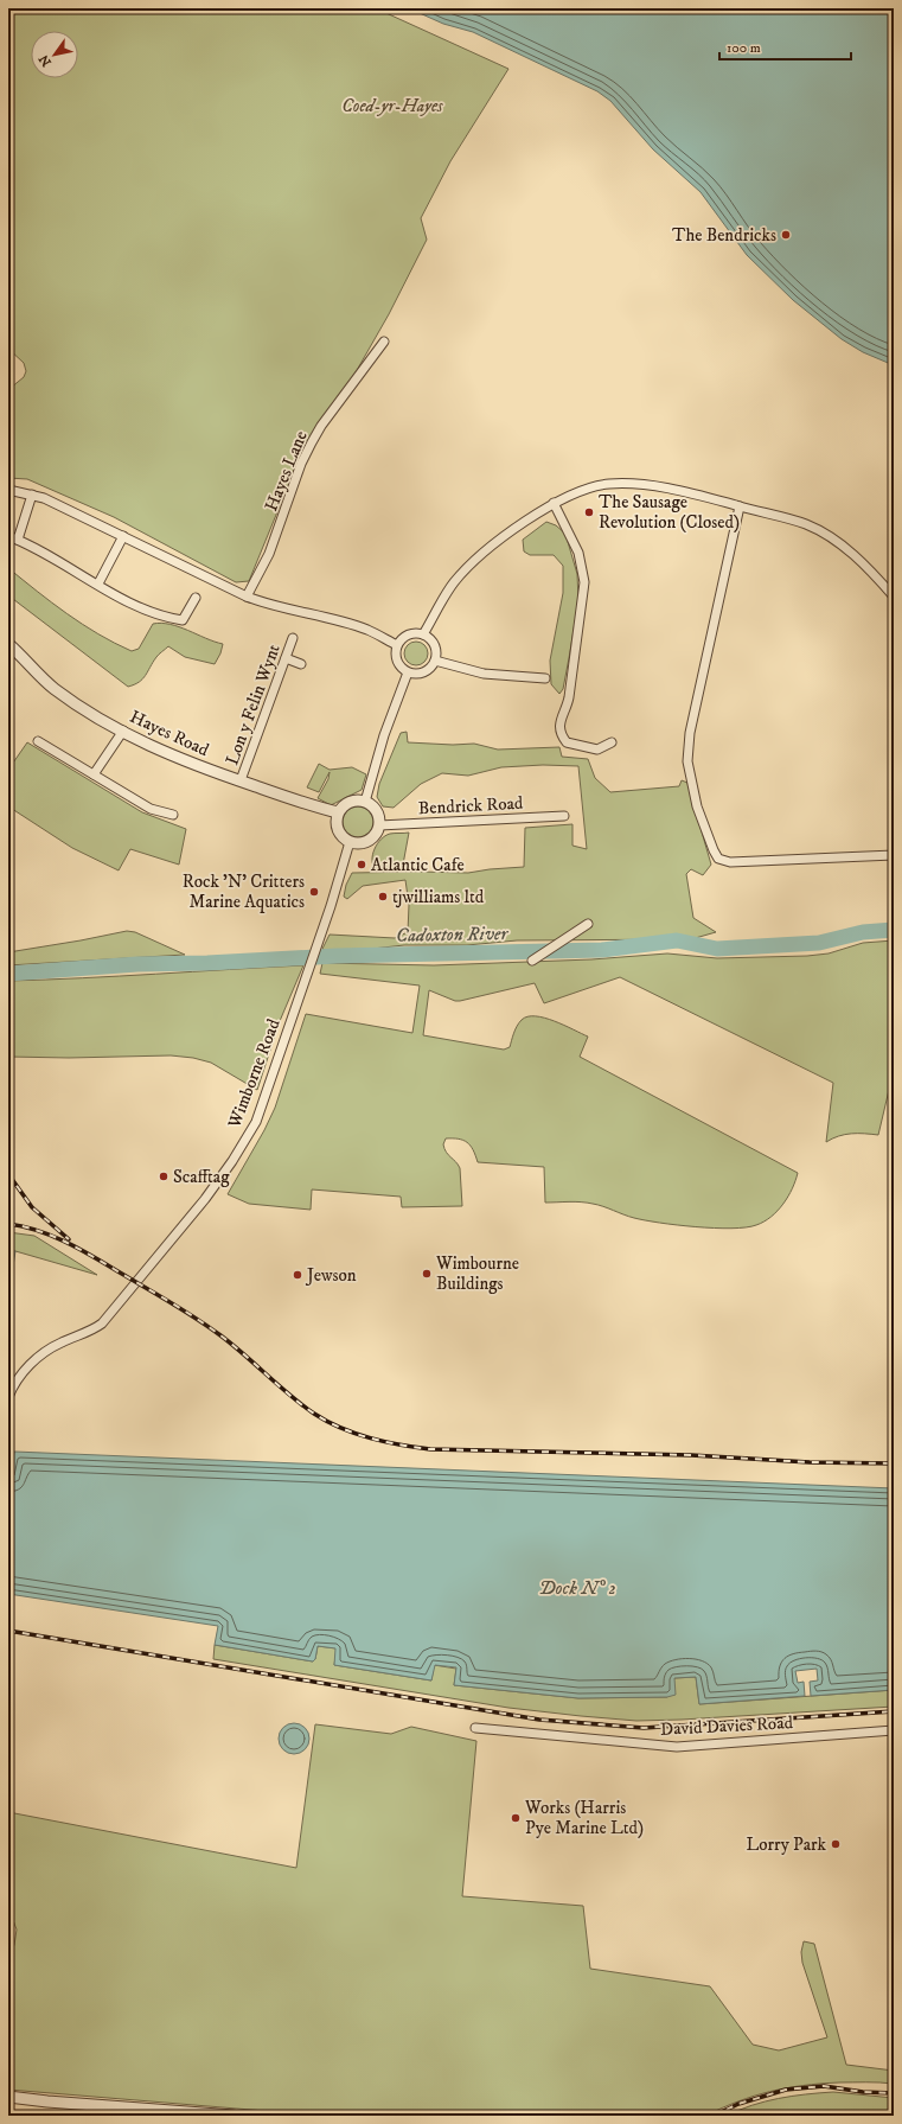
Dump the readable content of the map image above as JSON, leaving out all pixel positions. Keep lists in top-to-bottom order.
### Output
{
  "streets": {
    "street": [
      "Hayes Lane",
      "Lon y Felin Wynt",
      "Hayes Road",
      "Bendrick Road",
      "Wimborne Road",
      "David Davies Road"
    ]
  },
  "crossings": [
    ["Lon y Felin Wynt", "Hayes Road"],
    ["Hayes Road", "Bendrick Road"],
    ["Hayes Road", "Wimborne Road"],
    ["Bendrick Road", "Wimborne Road"]
  ],
  "water": ["Cadoxton River", "Dock Nº 2"],
  "parks": ["Coed-yr-Hayes"],
  "places": [
    "The Bendricks",
    "The Sausage Revolution (Closed)",
    "Atlantic Cafe",
    "Rock 'N' Critters Marine Aquatics",
    "tjwilliams ltd",
    "Scafftag",
    "Wimbourne Buildings",
    "Jewson",
    "Works (Harris Pye Marine Ltd)",
    "Lorry Park"
  ],
  "scale_bar": "100 m",
  "north": "bottom left"
}
